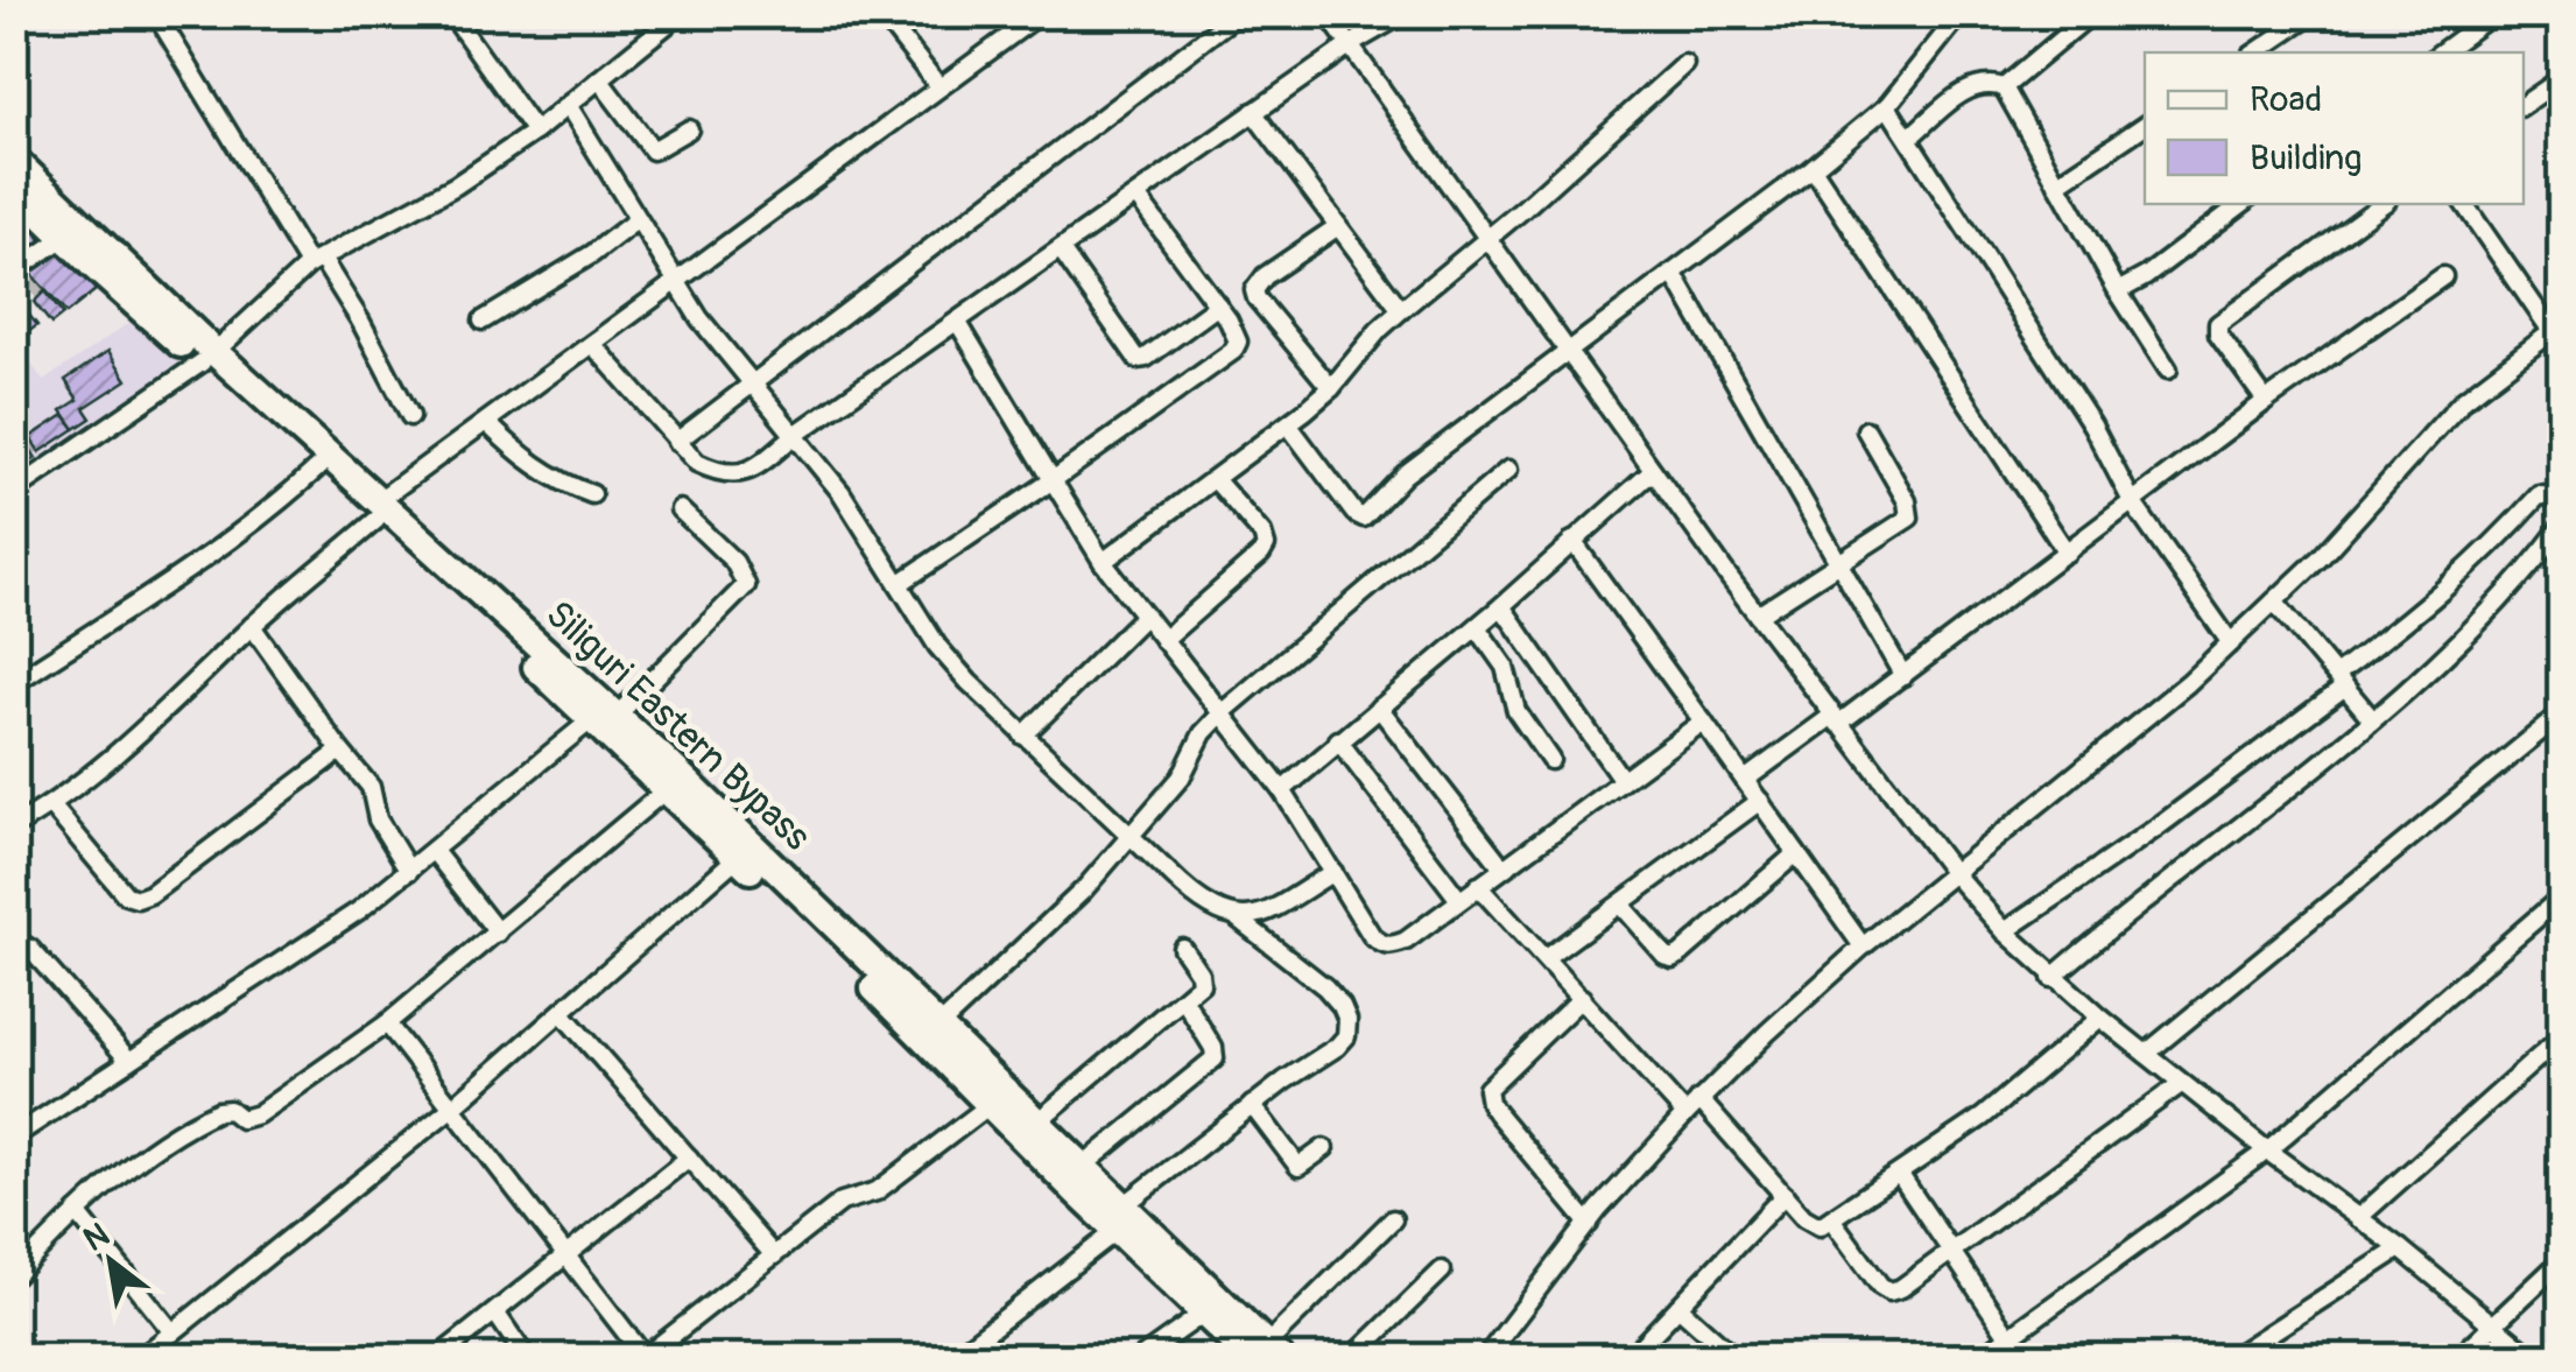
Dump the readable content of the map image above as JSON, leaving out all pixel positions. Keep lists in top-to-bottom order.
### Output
{
  "streets": {
    "main road": ["Siliguri Eastern Bypass"]
  },
  "legend": ["Road", "Building"],
  "north": "top left"
}
